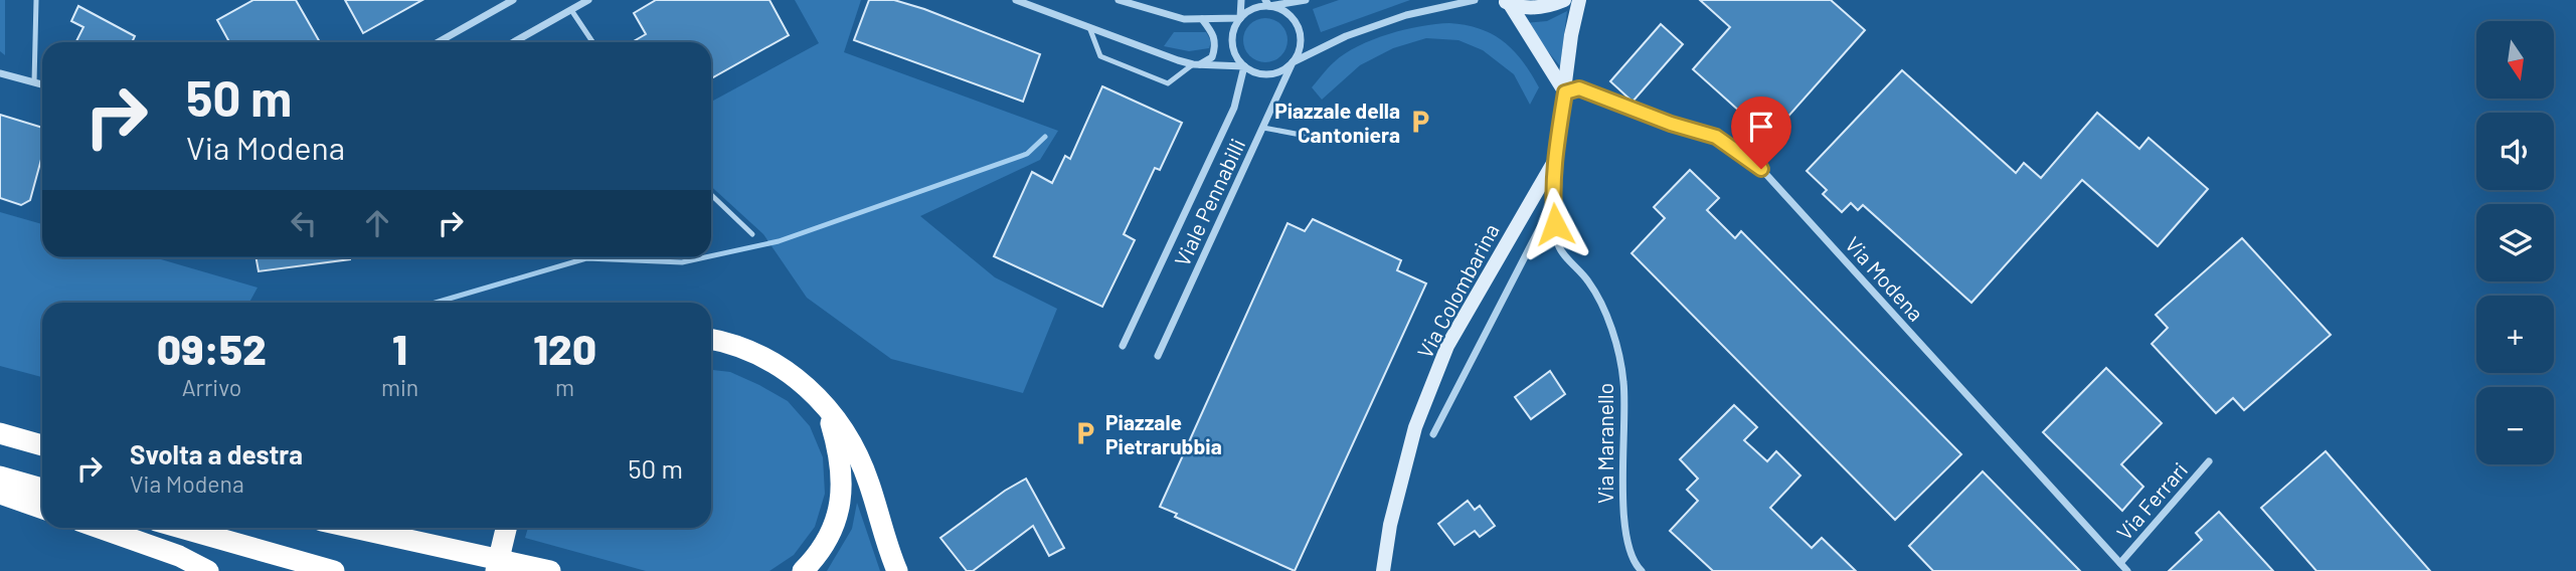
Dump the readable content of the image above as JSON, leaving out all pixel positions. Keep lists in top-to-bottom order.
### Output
{
  "streets": {
    "street": [
      "Viale Pennabilli",
      "Via Modena",
      "Via Colombarina",
      "Via Maranello",
      "Via Ferrari"
    ]
  },
  "crossings": [
    ["Via Modena", "Via Colombarina"],
    ["Via Modena", "Via Ferrari"],
    ["Via Colombarina", "Via Maranello"]
  ],
  "places": {
    "parking": ["Piazzale della Cantoniera", "Piazzale Pietrarubbia"]
  },
  "north": "bottom",
  "page": {
    "map_buttons": ["+", "−"],
    "turn": ["50 m", "Via Modena"],
    "eta": [
      "09:52",
      "Arrivo",
      "1",
      "min",
      "120",
      "m"
    ],
    "list": [
      {
        "name": "Svolta a destra",
        "note": "Via Modena",
        "value": "50 m"
      }
    ]
  }
}
